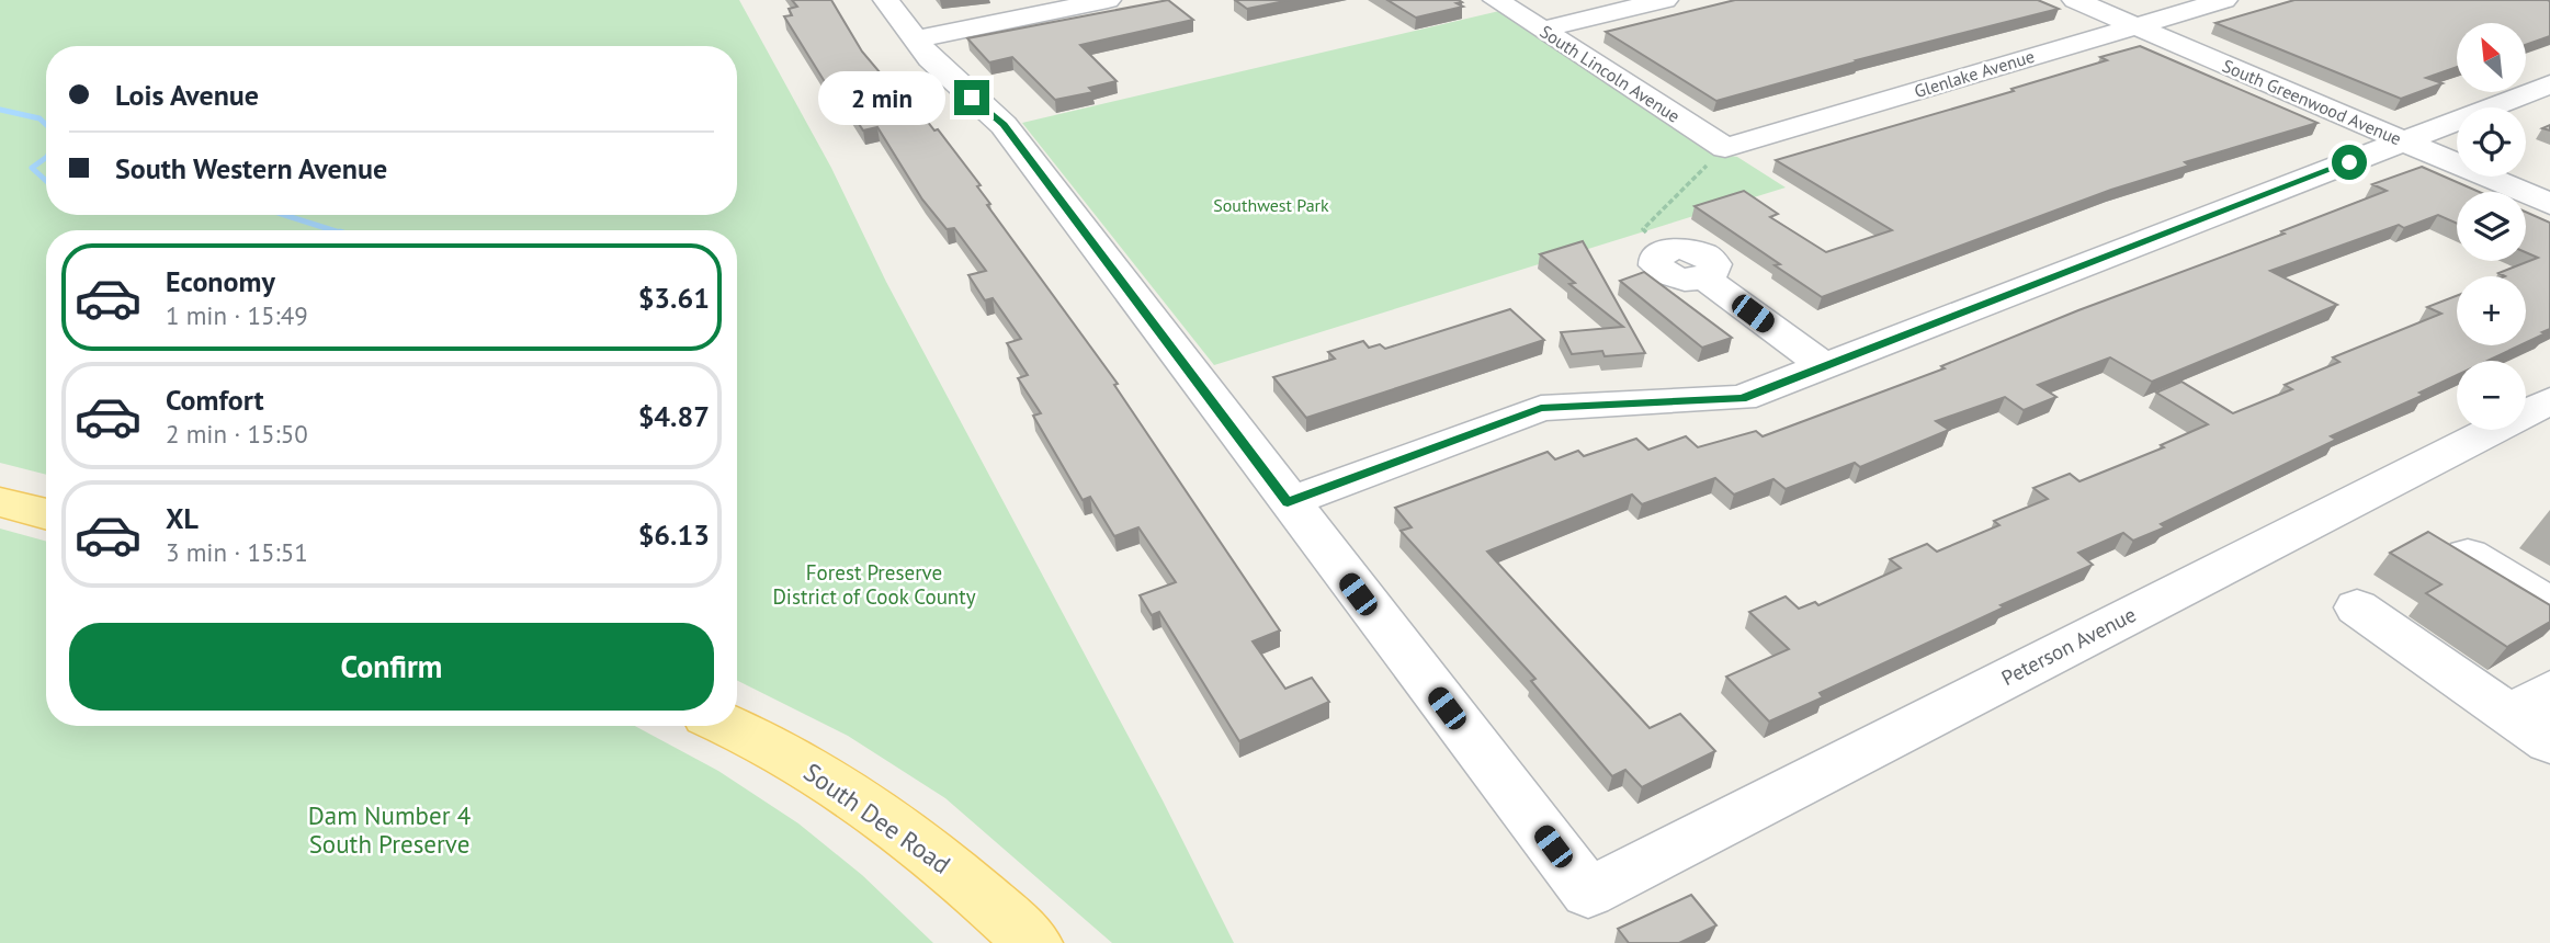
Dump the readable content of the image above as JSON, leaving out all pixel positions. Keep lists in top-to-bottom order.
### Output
{
  "streets": {
    "main road": ["South Dee Road"],
    "street": [
      "South Lincoln Avenue",
      "Glenlake Avenue",
      "South Greenwood Avenue",
      "Peterson Avenue"
    ]
  },
  "crossings": [
    ["South Lincoln Avenue", "Glenlake Avenue"],
    ["Glenlake Avenue", "South Greenwood Avenue"]
  ],
  "parks": ["Southwest Park", "Forest Preserve District of Cook County", "Dam Number 4 South Preserve"],
  "north": "top left",
  "page": {
    "map_buttons": ["+", "−"],
    "banner": ["Lois Avenue", "South Western Avenue"],
    "bubble": "2 min",
    "list": [
      {
        "name": "Economy",
        "note": "1 min · 15:49",
        "value": "$3.61"
      },
      {
        "name": "Comfort",
        "note": "2 min · 15:50",
        "value": "$4.87"
      },
      {
        "name": "XL",
        "note": "3 min · 15:51",
        "value": "$6.13"
      }
    ],
    "buttons": "Confirm"
  }
}
